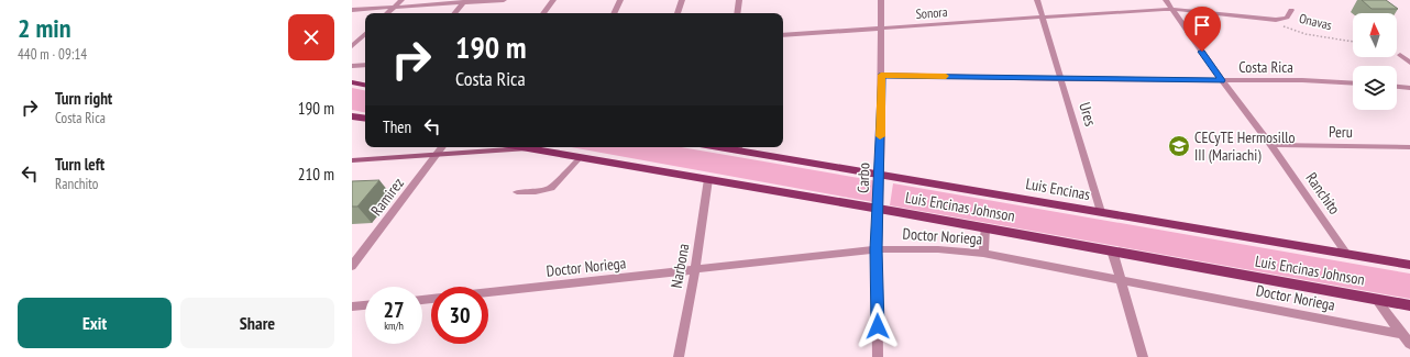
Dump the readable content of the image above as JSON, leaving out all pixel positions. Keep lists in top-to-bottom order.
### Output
{
  "streets": {
    "main road": ["Luis Encinas", "Luis Encinas Johnson"],
    "street": [
      "Sonora",
      "Costa Rica",
      "Ures",
      "Peru",
      "Carbo",
      "Ranchito",
      "Ramirez",
      "Doctor Noriega",
      "Narbona"
    ],
    "path": ["Onavas"]
  },
  "crossings": [
    ["Sonora", "Onavas"],
    ["Sonora", "Ures"],
    ["Sonora", "Carbo"],
    ["Sonora", "Ranchito"],
    ["Costa Rica", "Ures"],
    ["Costa Rica", "Carbo"],
    ["Costa Rica", "Ranchito"],
    ["Ures", "Luis Encinas"],
    ["Peru", "Ranchito"],
    ["Carbo", "Luis Encinas"],
    ["Carbo", "Luis Encinas Johnson"],
    ["Carbo", "Doctor Noriega"],
    ["Luis Encinas", "Ranchito"],
    ["Luis Encinas Johnson", "Narbona"],
    ["Doctor Noriega", "Narbona"]
  ],
  "places": {
    "school or university": ["CECyTE Hermosillo III (Mariachi)"]
  },
  "north": "top",
  "page": {
    "heading": ["2 min", "440 m · 09:14"],
    "turn": ["190 m", "Costa Rica"],
    "list": [
      {
        "name": "Turn right",
        "note": "Costa Rica",
        "value": "190 m"
      },
      {
        "name": "Turn left",
        "note": "Ranchito",
        "value": "210 m"
      }
    ],
    "then": "Then",
    "speed": "27 km/h",
    "limit": "30",
    "buttons": ["Exit", "Share"]
  }
}
